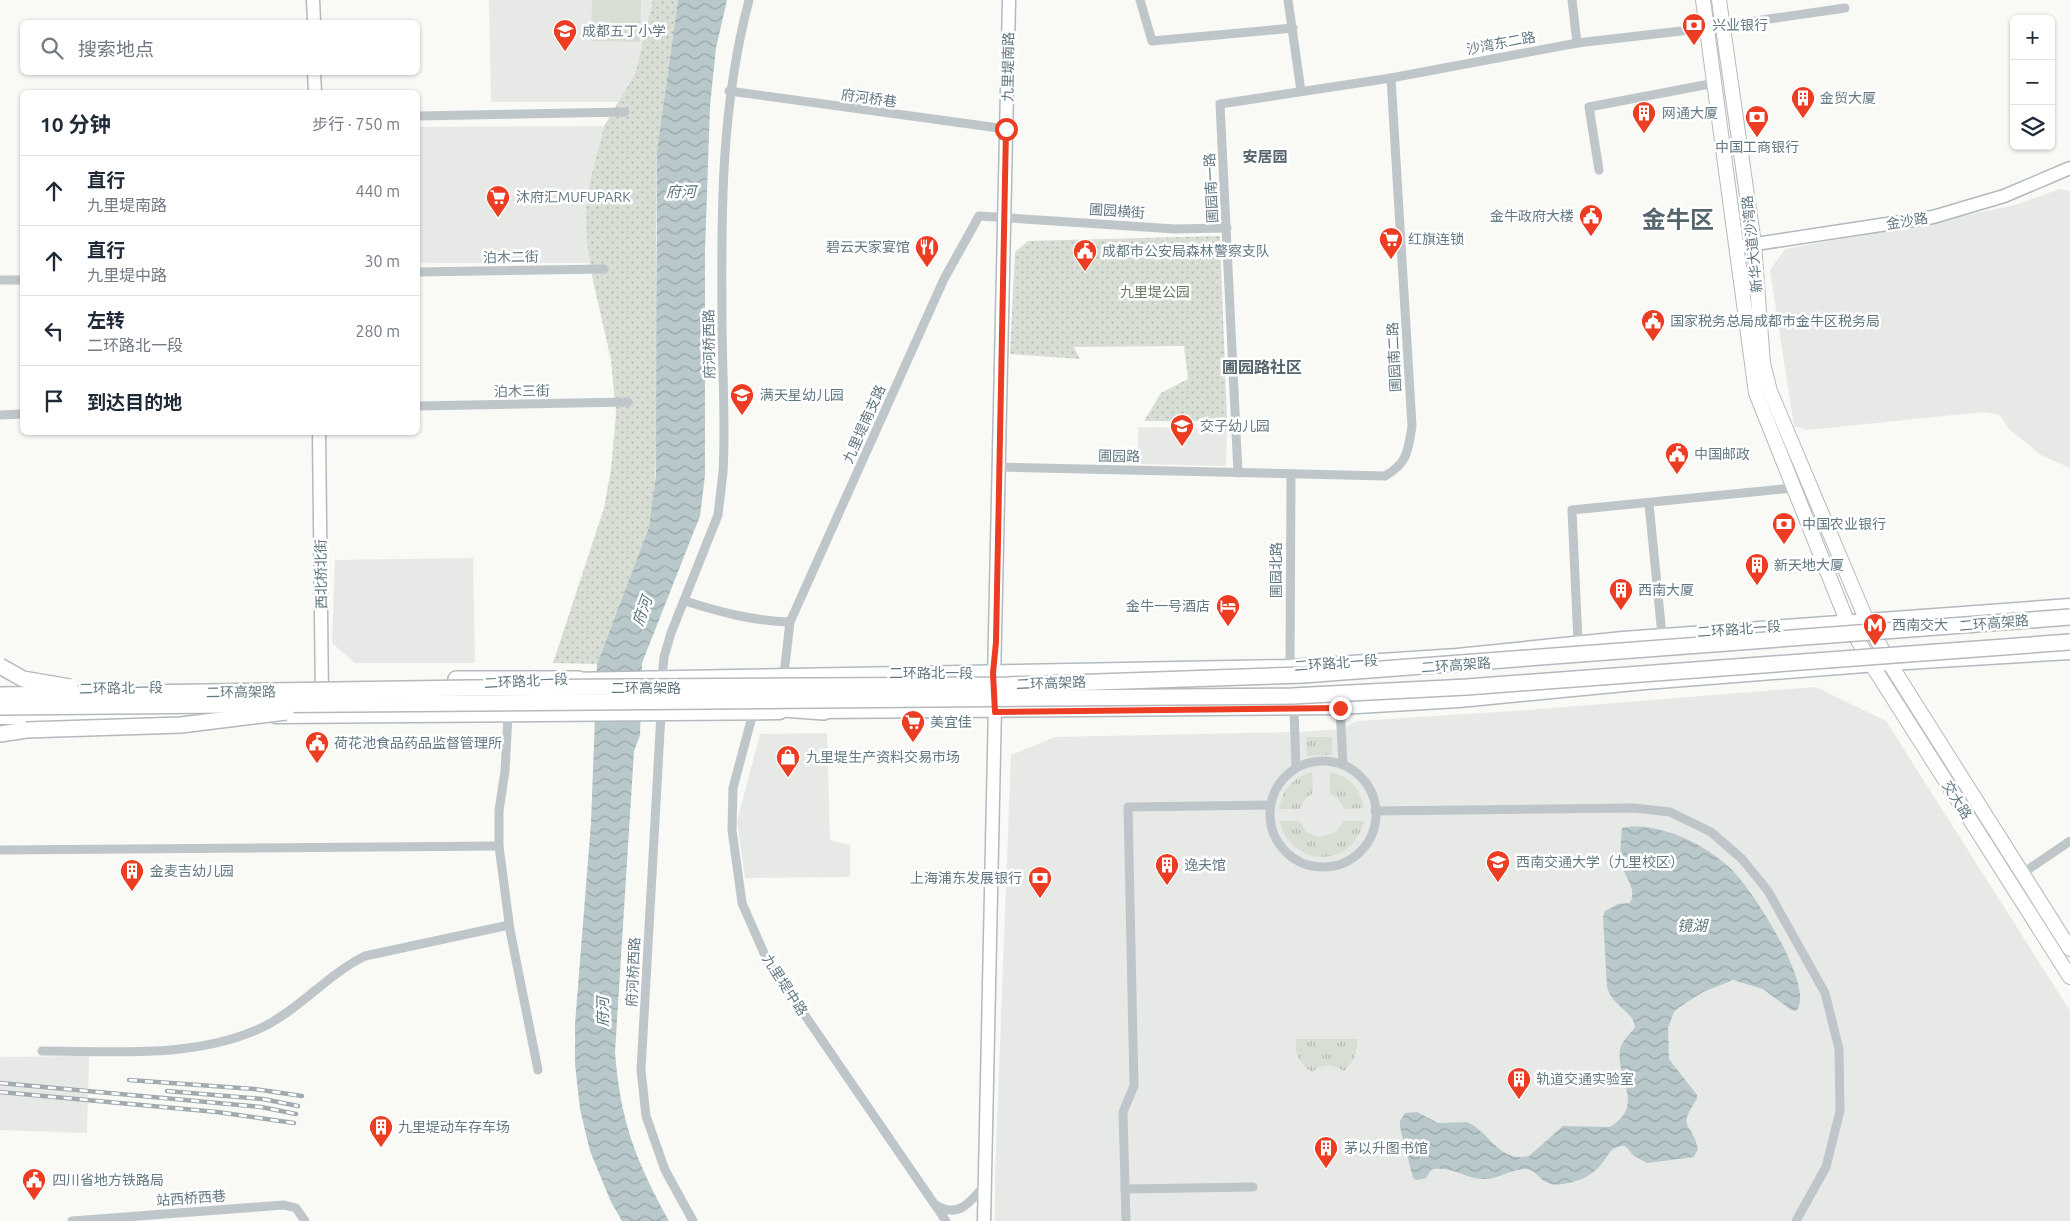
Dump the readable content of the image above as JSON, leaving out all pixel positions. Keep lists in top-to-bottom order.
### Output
{
  "streets": {
    "highway": ["二环高架路"],
    "main road": [
      "九里堤南路",
      "金沙路",
      "新华大道沙湾路",
      "西北桥北街",
      "二环路北一段",
      "交大路"
    ],
    "street": [
      "沙湾东二路",
      "府河桥巷",
      "圃园南一路",
      "圃园横街",
      "泊木二街",
      "府河桥西路",
      "圃园南二路",
      "泊木三街",
      "九里堤南支路",
      "圃园路",
      "圃园北路",
      "九里堤中路",
      "站西桥西巷"
    ]
  },
  "crossings": [
    ["沙湾东二路", "圃园南一路"],
    ["沙湾东二路", "新华大道沙湾路"],
    ["沙湾东二路", "圃园南二路"],
    ["九里堤南路", "府河桥巷"],
    ["九里堤南路", "圃园横街"],
    ["九里堤南路", "九里堤南支路"],
    ["九里堤南路", "圃园路"],
    ["九里堤南路", "二环路北一段"],
    ["府河桥巷", "府河桥西路"],
    ["圃园南一路", "圃园横街"],
    ["圃园南一路", "圃园南二路"],
    ["圃园南一路", "圃园路"],
    ["圃园横街", "九里堤南支路"],
    ["金沙路", "新华大道沙湾路"],
    ["新华大道沙湾路", "二环路北一段"],
    ["新华大道沙湾路", "交大路"],
    ["府河桥西路", "二环路北一段"],
    ["圃园南二路", "圃园路"],
    ["圃园南二路", "圃园北路"],
    ["九里堤南支路", "二环路北一段"],
    ["圃园北路", "二环路北一段"],
    ["西北桥北街", "二环路北一段"],
    ["二环路北一段", "交大路"]
  ],
  "districts": ["安居园", "金牛区", "圃园路社区"],
  "water": ["府河", "镜湖"],
  "parks": ["九里堤公园"],
  "places": {
    "bank": [
      "兴业银行",
      "中国工商银行",
      "中国农业银行",
      "上海浦东发展银行"
    ],
    "school or university": [
      "成都五丁小学",
      "满天星幼儿园",
      "交子幼儿园",
      "西南交通大学（九里校区）"
    ],
    "building": [
      "金贸大厦",
      "网通大厦",
      "新天地大厦",
      "西南大厦",
      "逸夫馆",
      "金麦吉幼儿园",
      "轨道交通实验室",
      "九里堤动车存车场",
      "茅以升图书馆"
    ],
    "supermarket": ["沐府汇MUFUPARK", "红旗连锁", "美宜佳"],
    "public building": [
      "金牛政府大楼",
      "成都市公安局森林警察支队",
      "国家税务总局成都市金牛区税务局",
      "中国邮政",
      "荷花池食品药品监督管理所",
      "四川省地方铁路局"
    ],
    "restaurant": ["碧云天家宴馆"],
    "hotel": ["金牛一号酒店"],
    "metro station": ["西南交大"],
    "shop": ["九里堤生产资料交易市场"]
  },
  "page": {
    "map_buttons": ["+", "−"],
    "search": "搜索地点",
    "heading": ["10 分钟", "步行 · 750 m"],
    "list": [
      ["直行", "九里堤南路", "440 m"],
      ["直行", "九里堤中路", "30 m"],
      ["左转", "二环路北一段", "280 m"],
      "到达目的地"
    ]
  }
}
